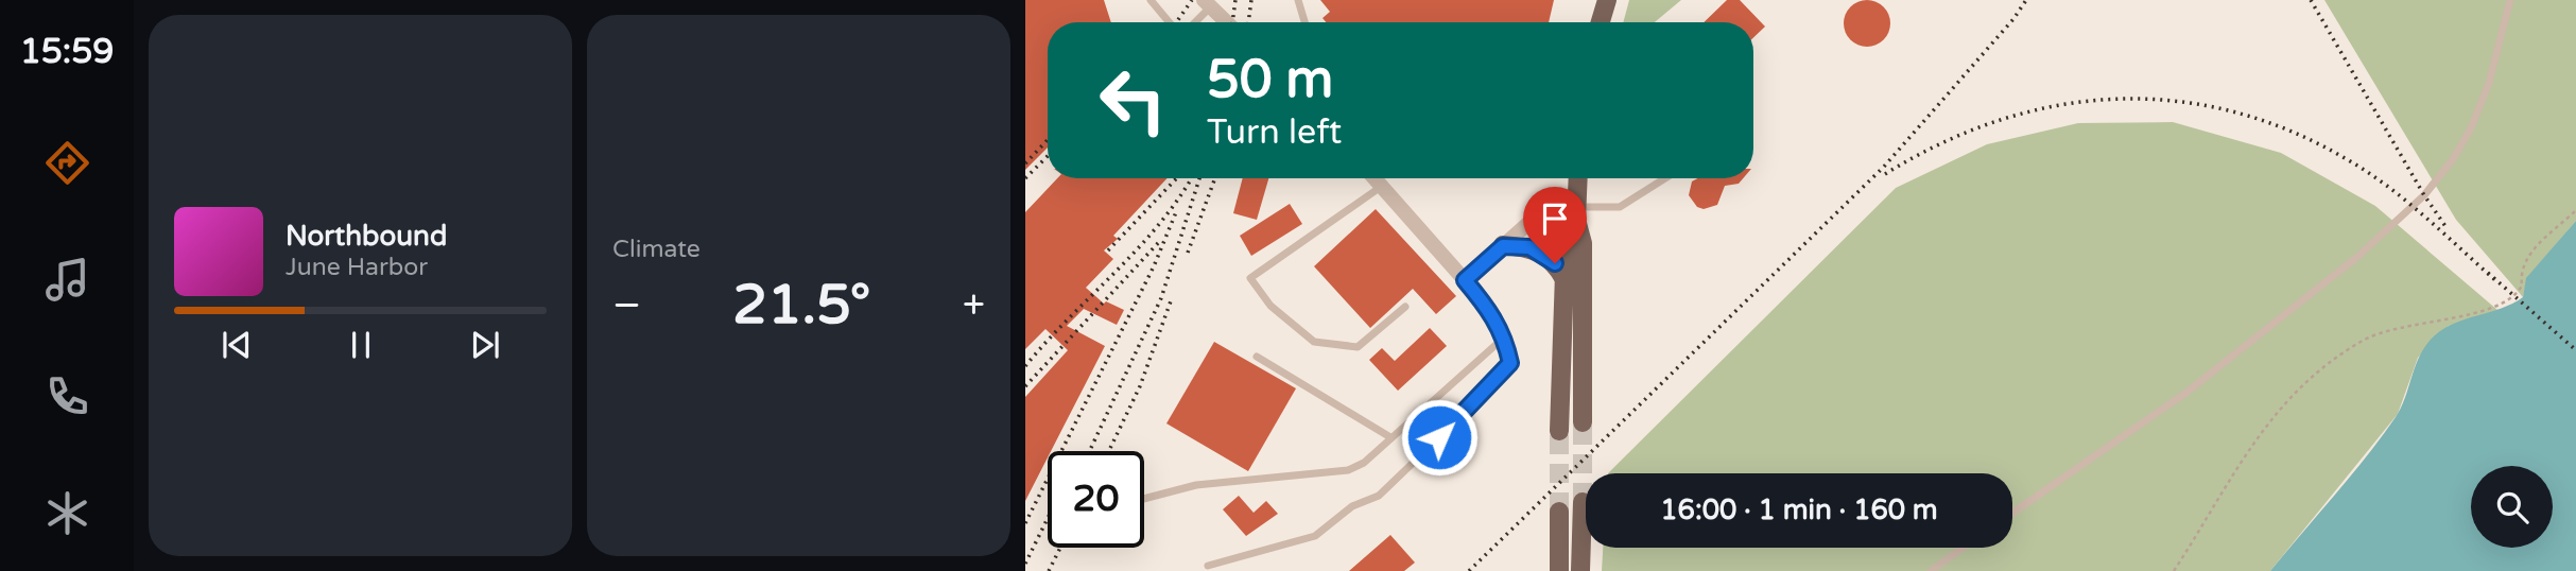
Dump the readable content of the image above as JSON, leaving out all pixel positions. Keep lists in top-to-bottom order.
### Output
{
  "page": {
    "tabs": "15:59",
    "tile": "Climate",
    "turn": ["50 m", "Turn left"],
    "song": ["Northbound", "June Harbor"],
    "heat": ["−", "21.5°", "+"],
    "limit": "20",
    "trip": "16:00 · 1 min · 160 m"
  }
}
